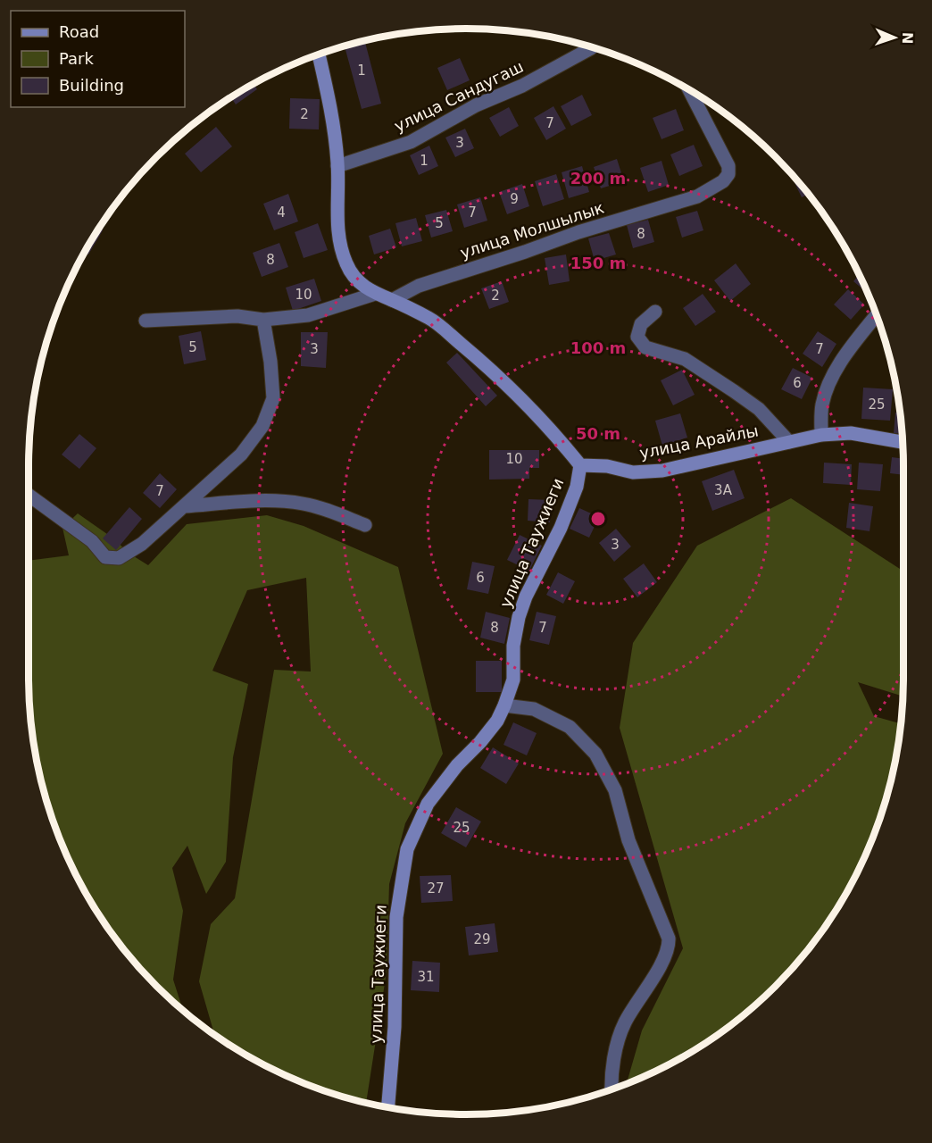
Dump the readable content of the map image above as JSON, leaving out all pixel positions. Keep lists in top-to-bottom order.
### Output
{
  "streets": {
    "street": [
      "улица Сандугаш",
      "улица Молшылык",
      "улица Арайлы",
      "улица Таужиеги"
    ]
  },
  "crossings": [
    ["улица Арайлы", "улица Таужиеги"]
  ],
  "house_numbers": [
    "1",
    "2",
    "7",
    "3",
    "1",
    "9",
    "4",
    "7",
    "5",
    "8",
    "8",
    "10",
    "2",
    "5",
    "3",
    "7",
    "6",
    "25",
    "10",
    "3А",
    "7",
    "3",
    "6",
    "8",
    "7",
    "25",
    "27",
    "29",
    "31"
  ],
  "legend": ["Road", "Park", "Building"],
  "north": "right",
  "rings": [
    "200 m",
    "150 m",
    "100 m",
    "50 m"
  ]
}
